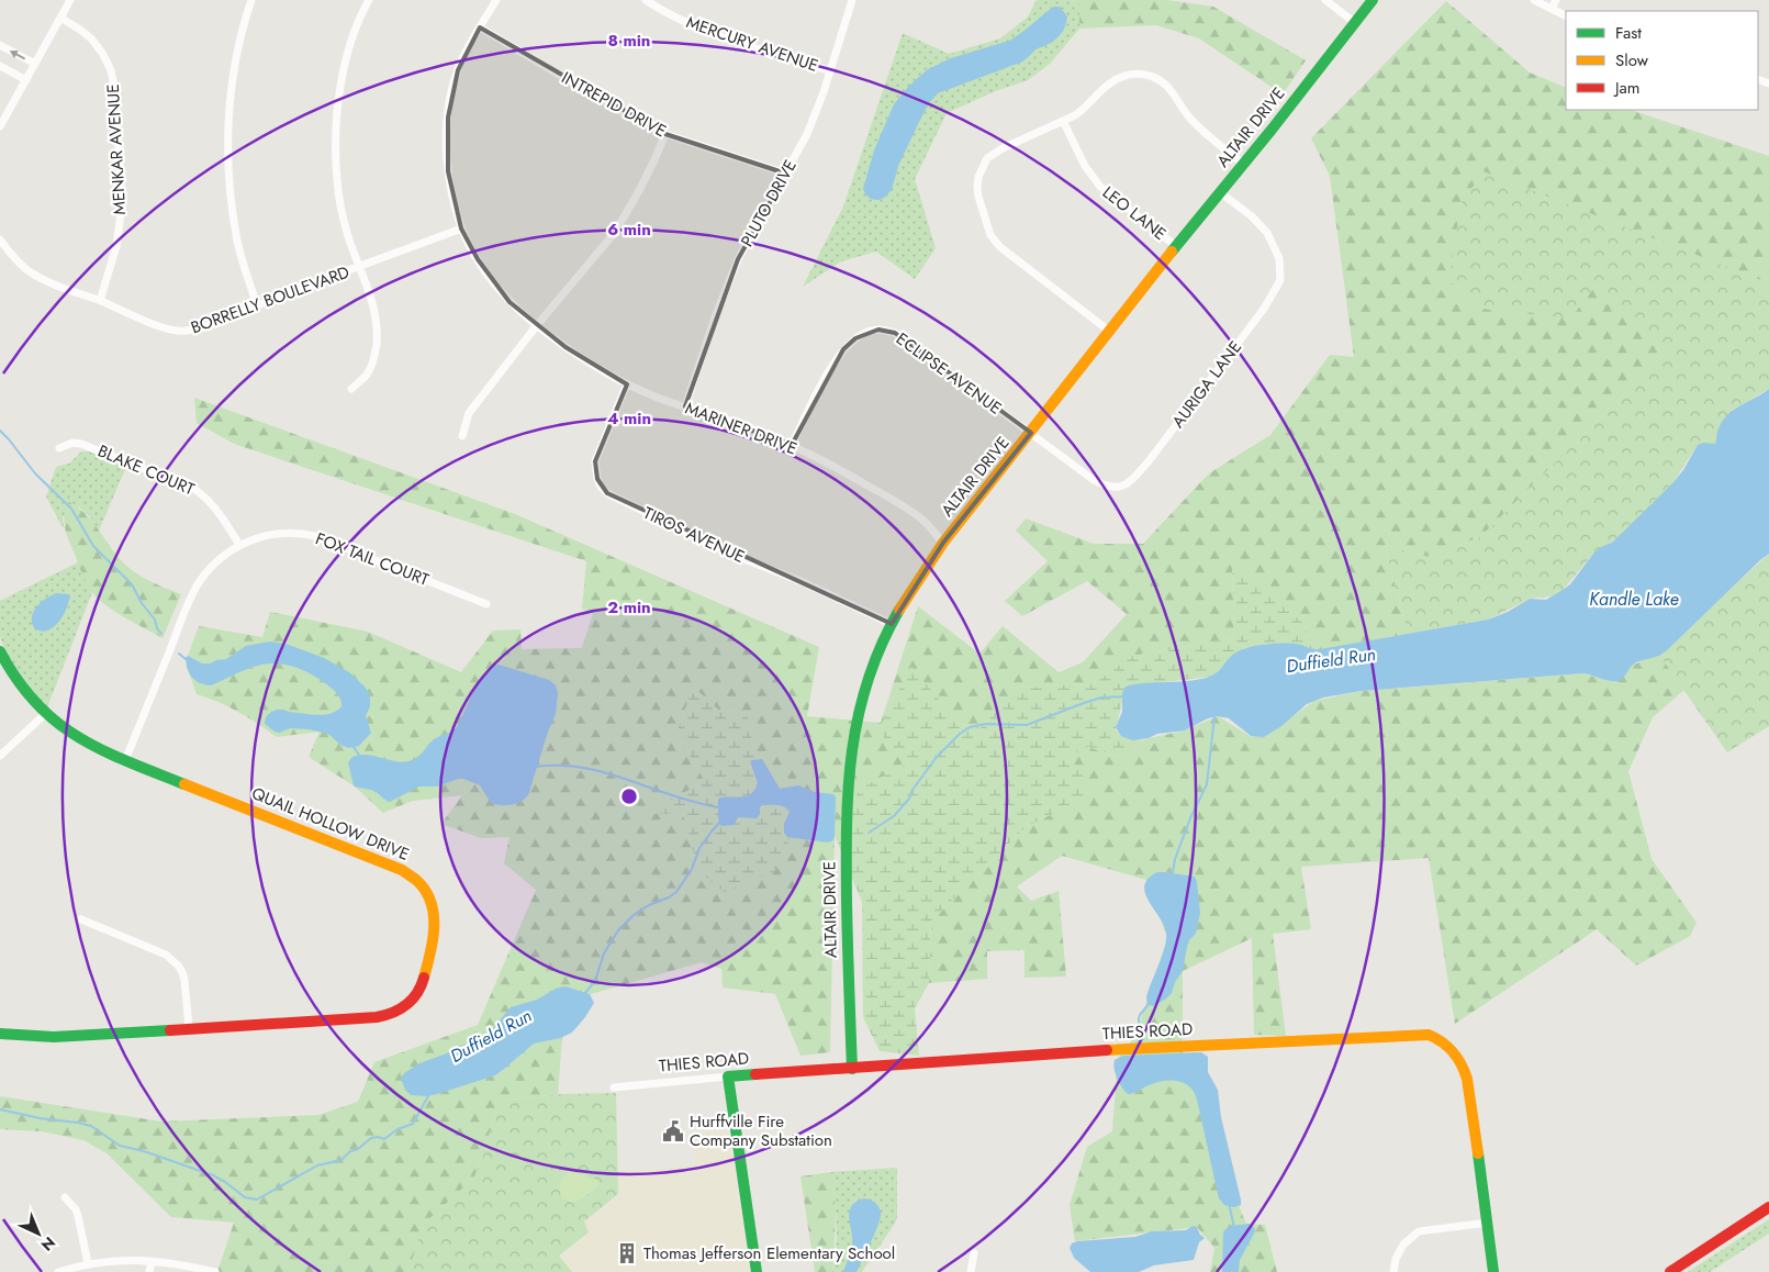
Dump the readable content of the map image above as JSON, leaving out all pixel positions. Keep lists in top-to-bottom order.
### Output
{
  "streets": {
    "street": [
      "MERCURY AVENUE",
      "INTREPID DRIVE",
      "ALTAIR DRIVE",
      "MENKAR AVENUE",
      "PLUTO DRIVE",
      "LEO LANE",
      "BORRELLY BOULEVARD",
      "ECLIPSE AVENUE",
      "AURIGA LANE",
      "MARINER DRIVE",
      "BLAKE COURT",
      "TIROS AVENUE",
      "FOX TAIL COURT",
      "QUAIL HOLLOW DRIVE",
      "THIES ROAD"
    ]
  },
  "crossings": [
    ["MERCURY AVENUE", "PLUTO DRIVE"],
    ["INTREPID DRIVE", "PLUTO DRIVE"],
    ["INTREPID DRIVE", "MARINER DRIVE"],
    ["ALTAIR DRIVE", "LEO LANE"],
    ["ALTAIR DRIVE", "ECLIPSE AVENUE"],
    ["ALTAIR DRIVE", "AURIGA LANE"],
    ["ALTAIR DRIVE", "MARINER DRIVE"],
    ["ALTAIR DRIVE", "TIROS AVENUE"],
    ["ALTAIR DRIVE", "THIES ROAD"],
    ["MENKAR AVENUE", "BORRELLY BOULEVARD"],
    ["PLUTO DRIVE", "MARINER DRIVE"],
    ["BORRELLY BOULEVARD", "MARINER DRIVE"],
    ["ECLIPSE AVENUE", "AURIGA LANE"],
    ["ECLIPSE AVENUE", "MARINER DRIVE"],
    ["MARINER DRIVE", "TIROS AVENUE"],
    ["BLAKE COURT", "FOX TAIL COURT"],
    ["FOX TAIL COURT", "QUAIL HOLLOW DRIVE"]
  ],
  "water": ["Kandle Lake", "Duffield Run"],
  "places": {
    "public building": ["Hurffville Fire Company Substation"],
    "building": ["Thomas Jefferson Elementary School"]
  },
  "legend": ["Fast", "Slow", "Jam"],
  "north": "bottom right",
  "rings": [
    "8 min",
    "6 min",
    "4 min",
    "2 min"
  ]
}
